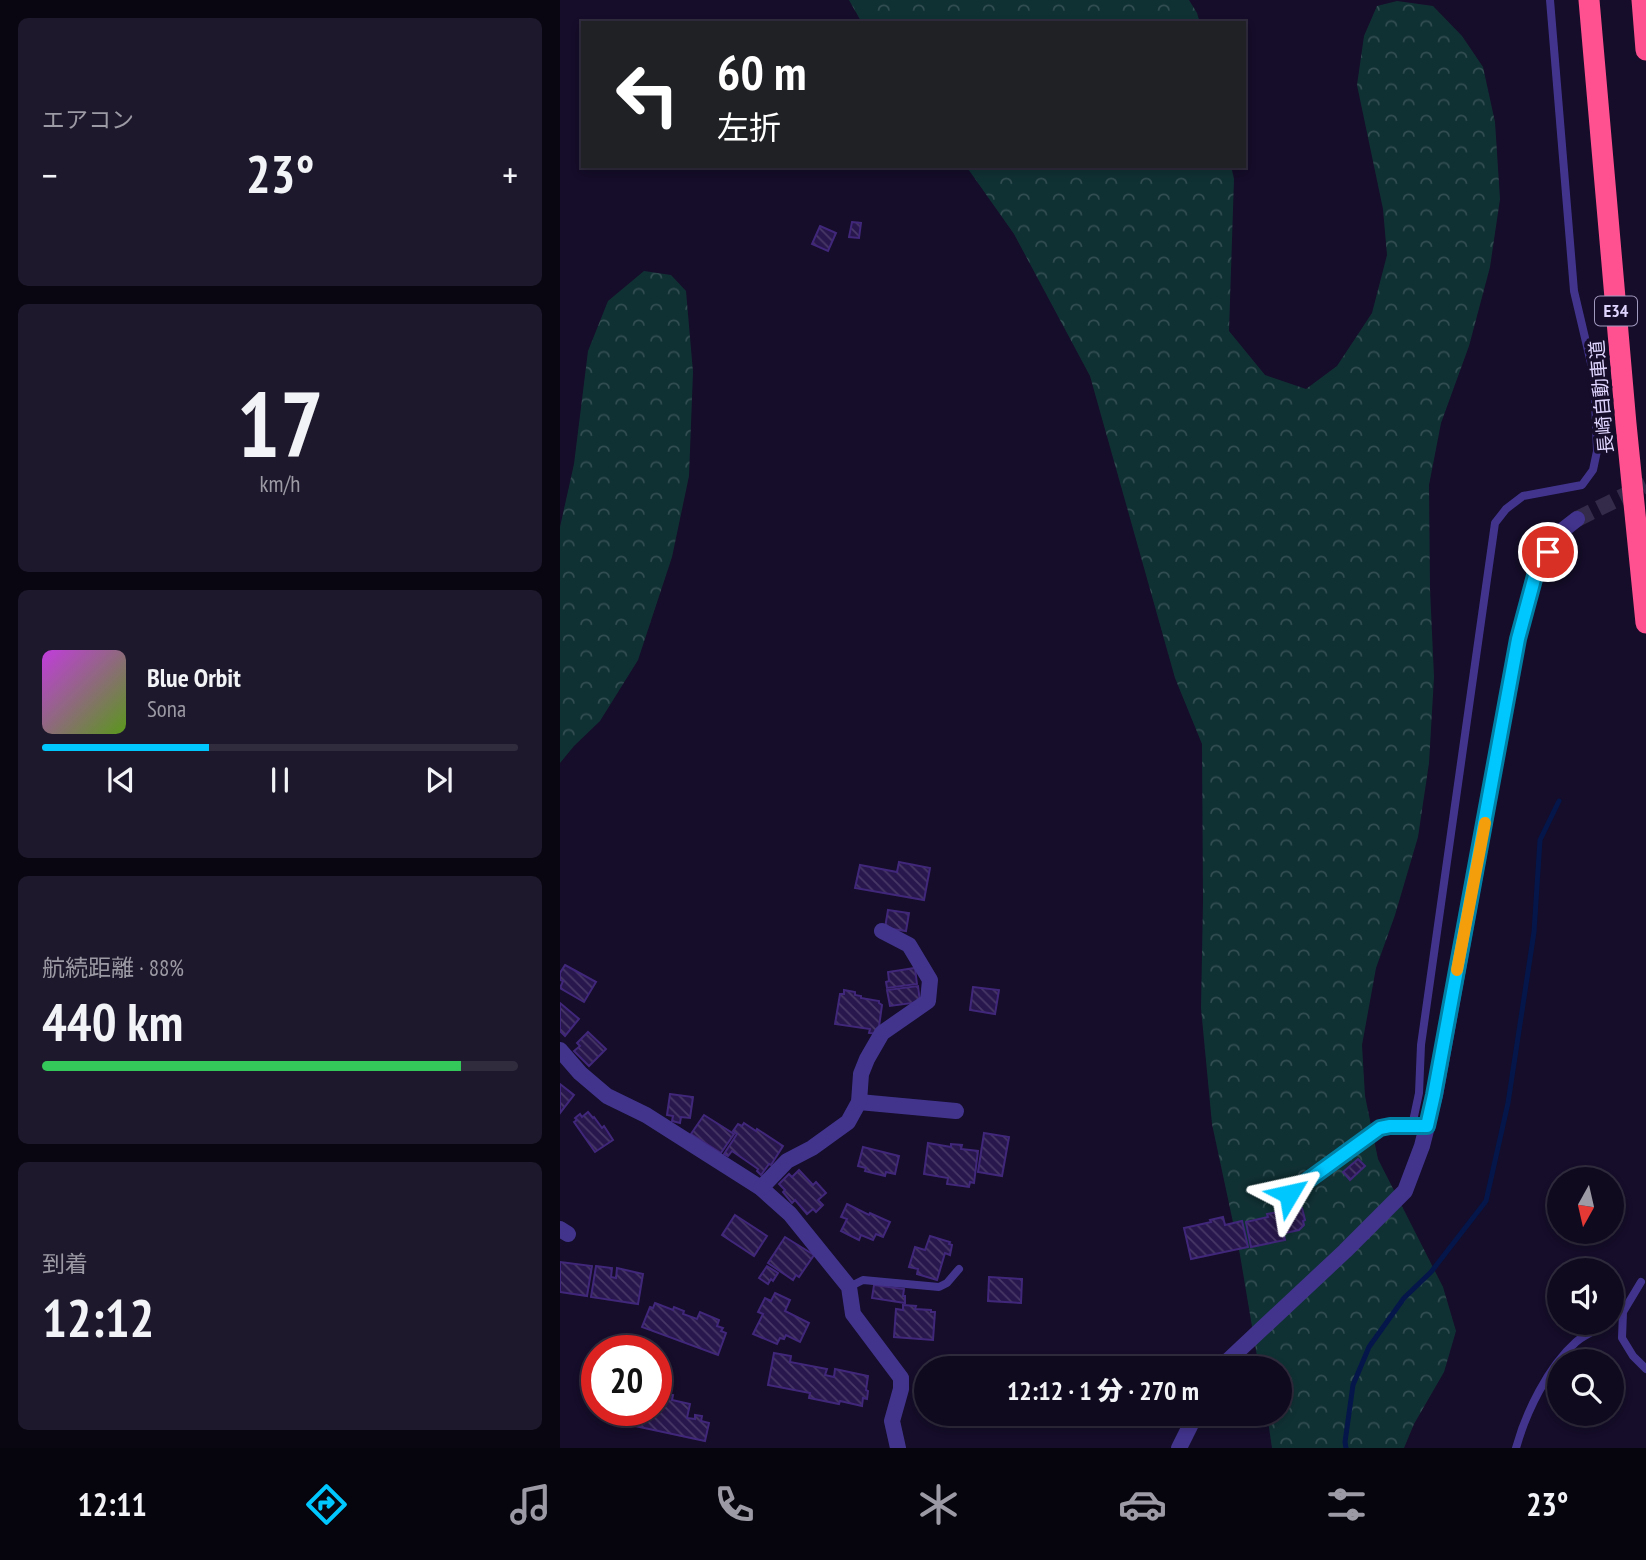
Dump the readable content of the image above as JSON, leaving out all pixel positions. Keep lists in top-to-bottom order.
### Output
{
  "streets": {
    "highway": ["E34", "長崎自動車道"]
  },
  "north": "bottom",
  "page": {
    "tile": [
      "エアコン",
      ["17", "km/h"],
      ["航続距離 · 88%", "440 km"],
      ["到着", "12:12"]
    ],
    "turn": ["60 m", "左折"],
    "heat": ["−", "23°", "+"],
    "song": ["Blue Orbit", "Sona"],
    "limit": "20",
    "trip": "12:12 · 1 分 · 270 m",
    "tabs": ["12:11", "23°"]
  }
}
